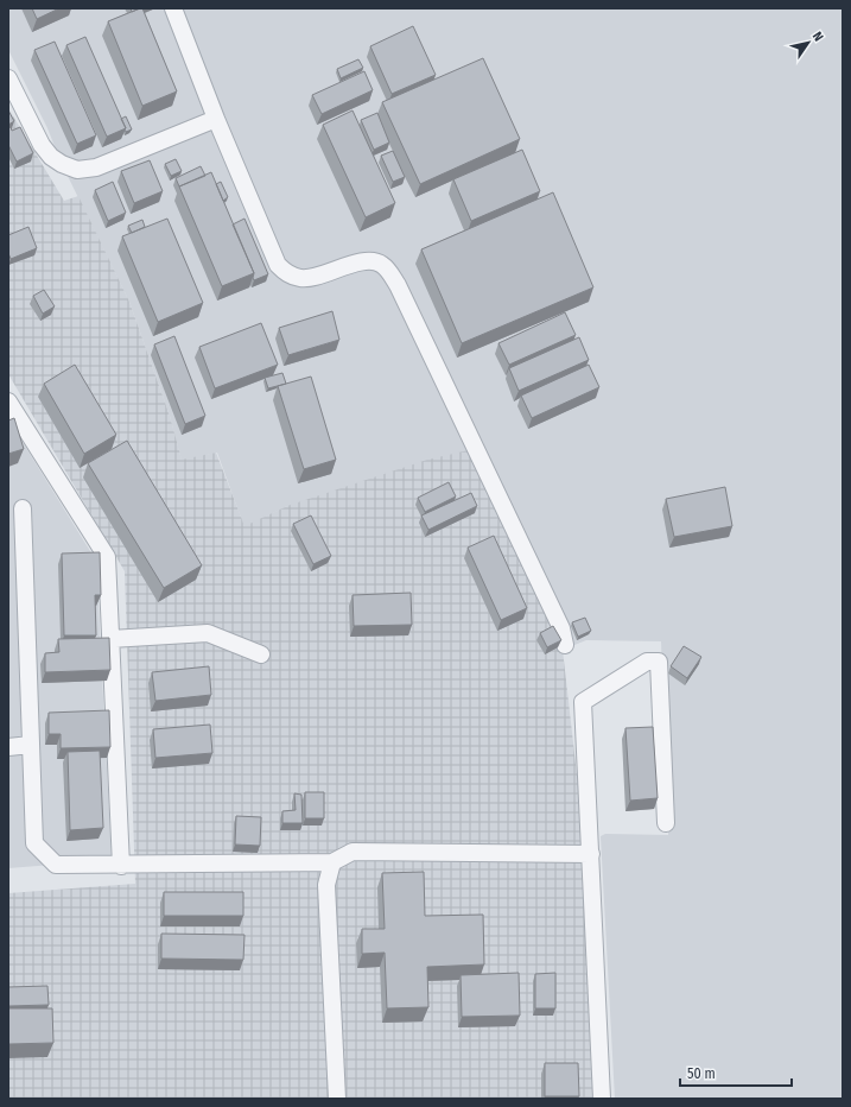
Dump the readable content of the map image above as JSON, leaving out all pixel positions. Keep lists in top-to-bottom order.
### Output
{
  "scale_bar": "50 m",
  "north": "top right"
}
